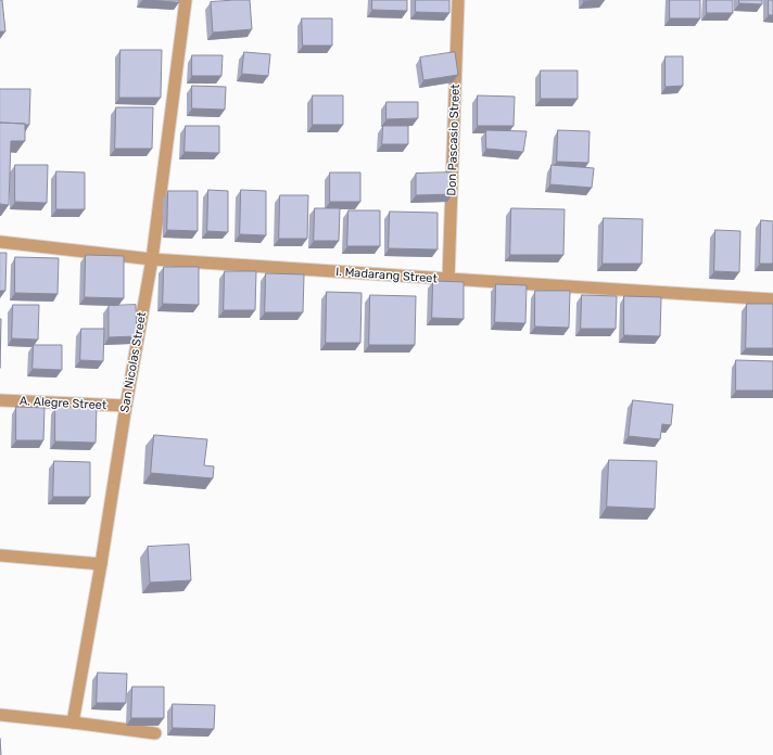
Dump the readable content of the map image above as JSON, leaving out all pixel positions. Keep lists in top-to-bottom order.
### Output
{
  "streets": {
    "street": [
      "Don Pascasio Street",
      "I. Madarang Street",
      "San Nicolas Street",
      "A. Alegre Street"
    ]
  },
  "crossings": [
    ["Don Pascasio Street", "I. Madarang Street"],
    ["I. Madarang Street", "San Nicolas Street"],
    ["San Nicolas Street", "A. Alegre Street"]
  ]
}
